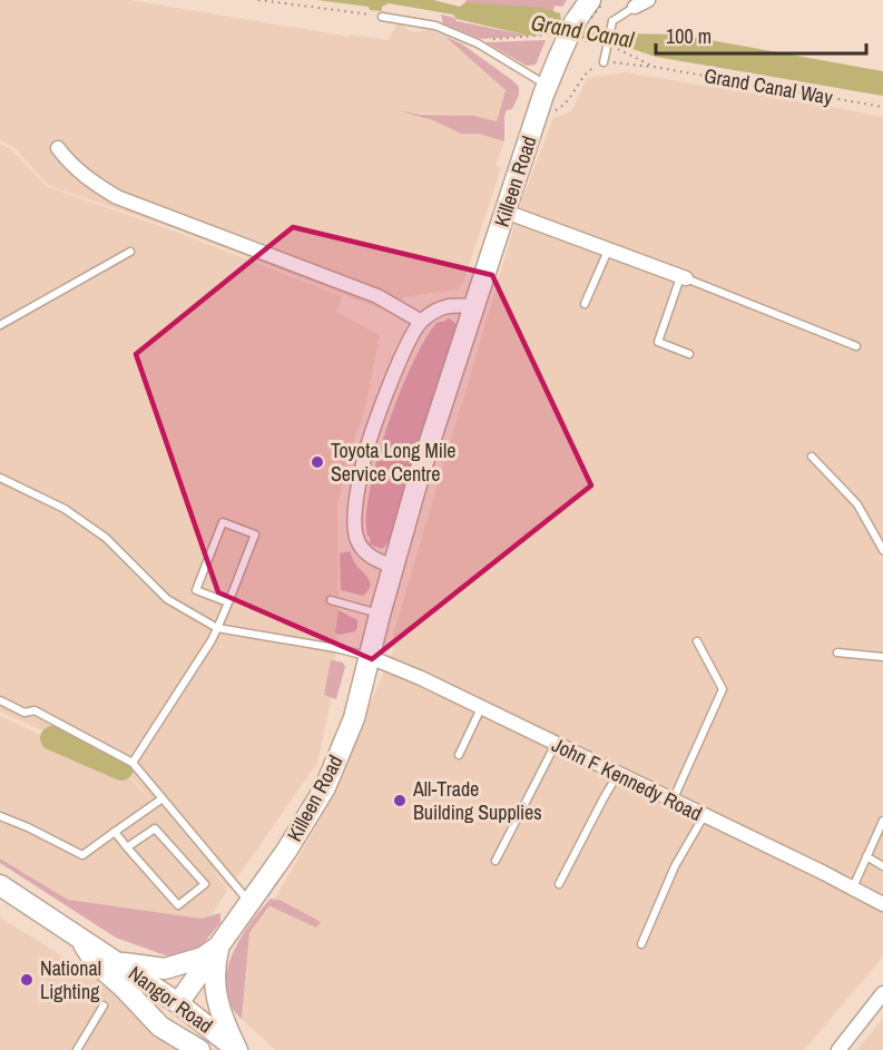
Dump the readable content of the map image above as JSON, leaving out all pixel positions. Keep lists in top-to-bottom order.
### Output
{
  "streets": {
    "street": ["Killeen Road", "John F Kennedy Road", "Nangor Road"],
    "path": ["Grand Canal Way"]
  },
  "crossings": [
    ["Killeen Road", "John F Kennedy Road"],
    ["Killeen Road", "Nangor Road"]
  ],
  "water": ["Grand Canal"],
  "places": ["Toyota Long Mile Service Centre", "All-Trade Building Supplies", "National Lighting"],
  "scale_bar": "100 m"
}
